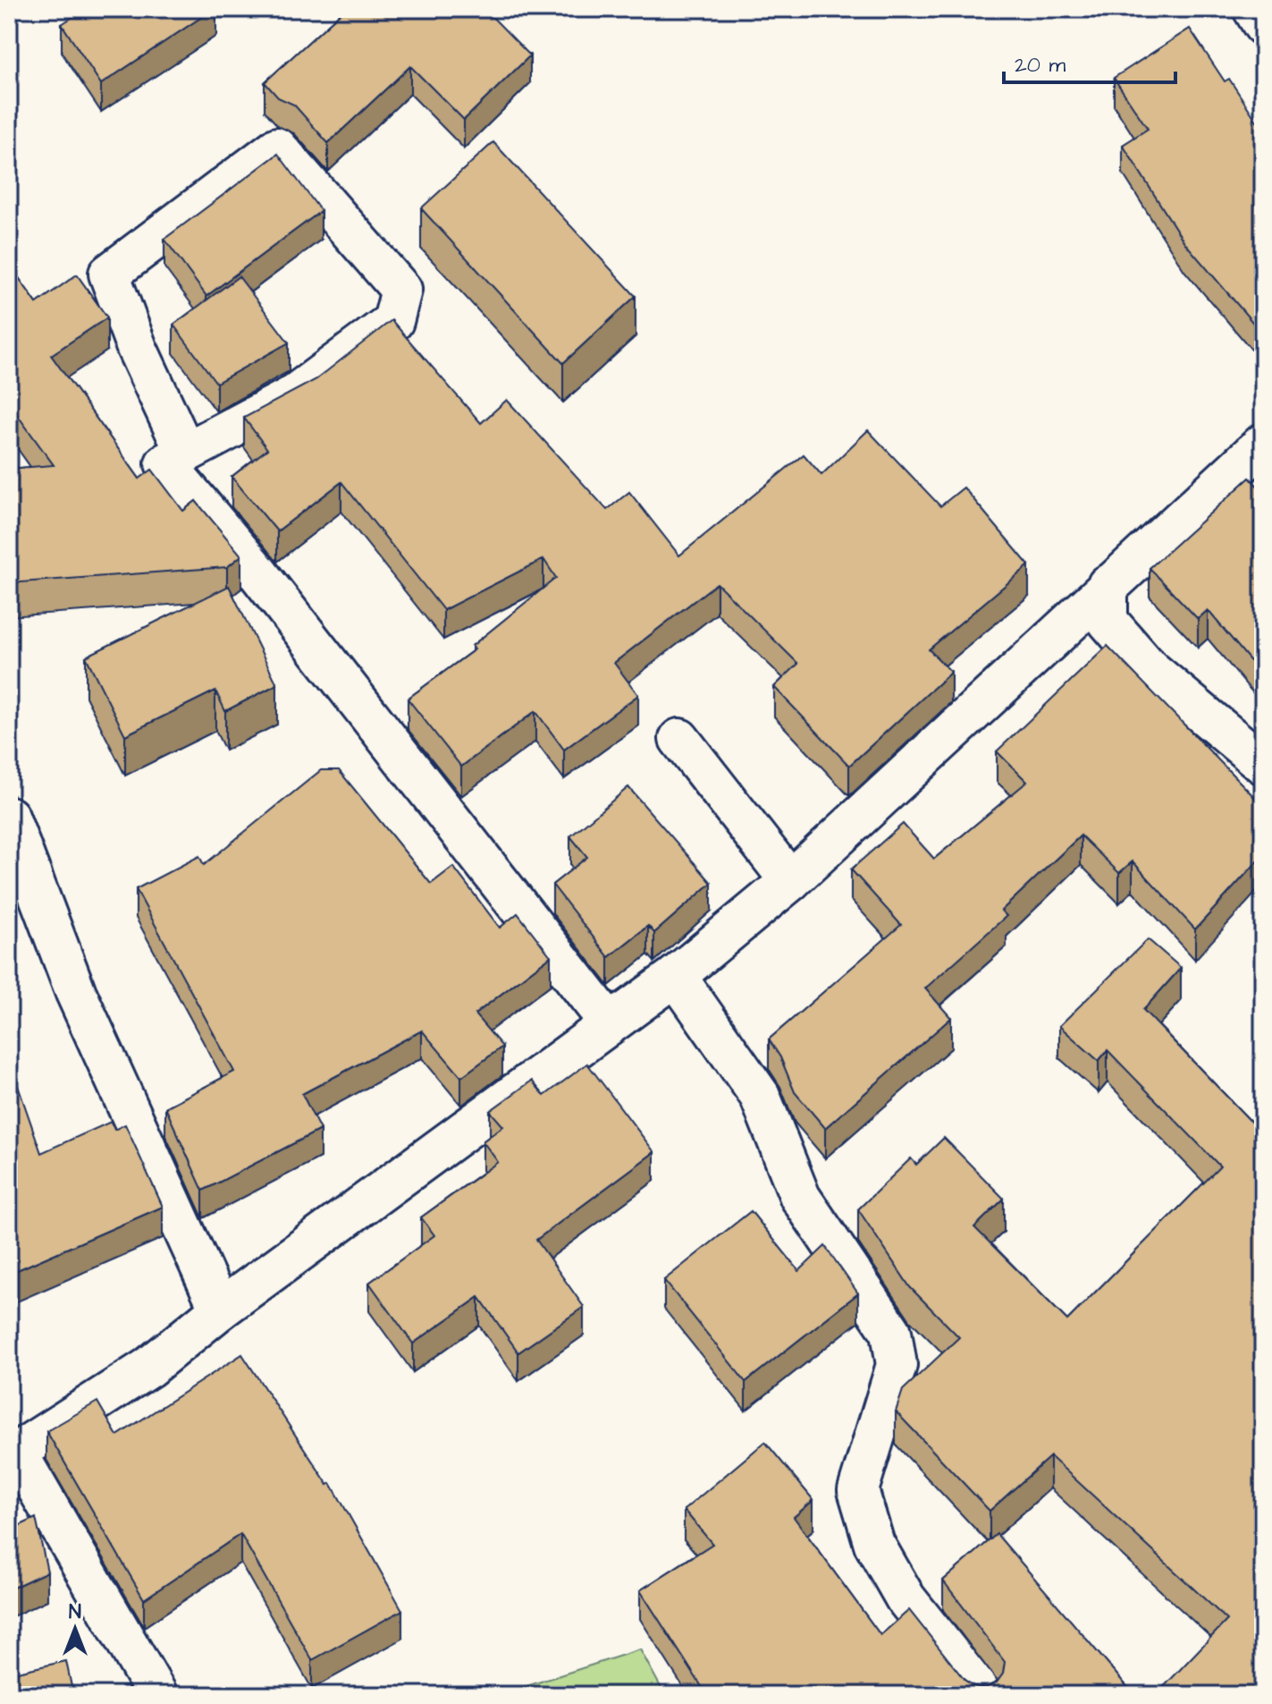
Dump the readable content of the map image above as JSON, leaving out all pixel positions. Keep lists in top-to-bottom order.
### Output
{
  "scale_bar": "20 m",
  "north": "top"
}
